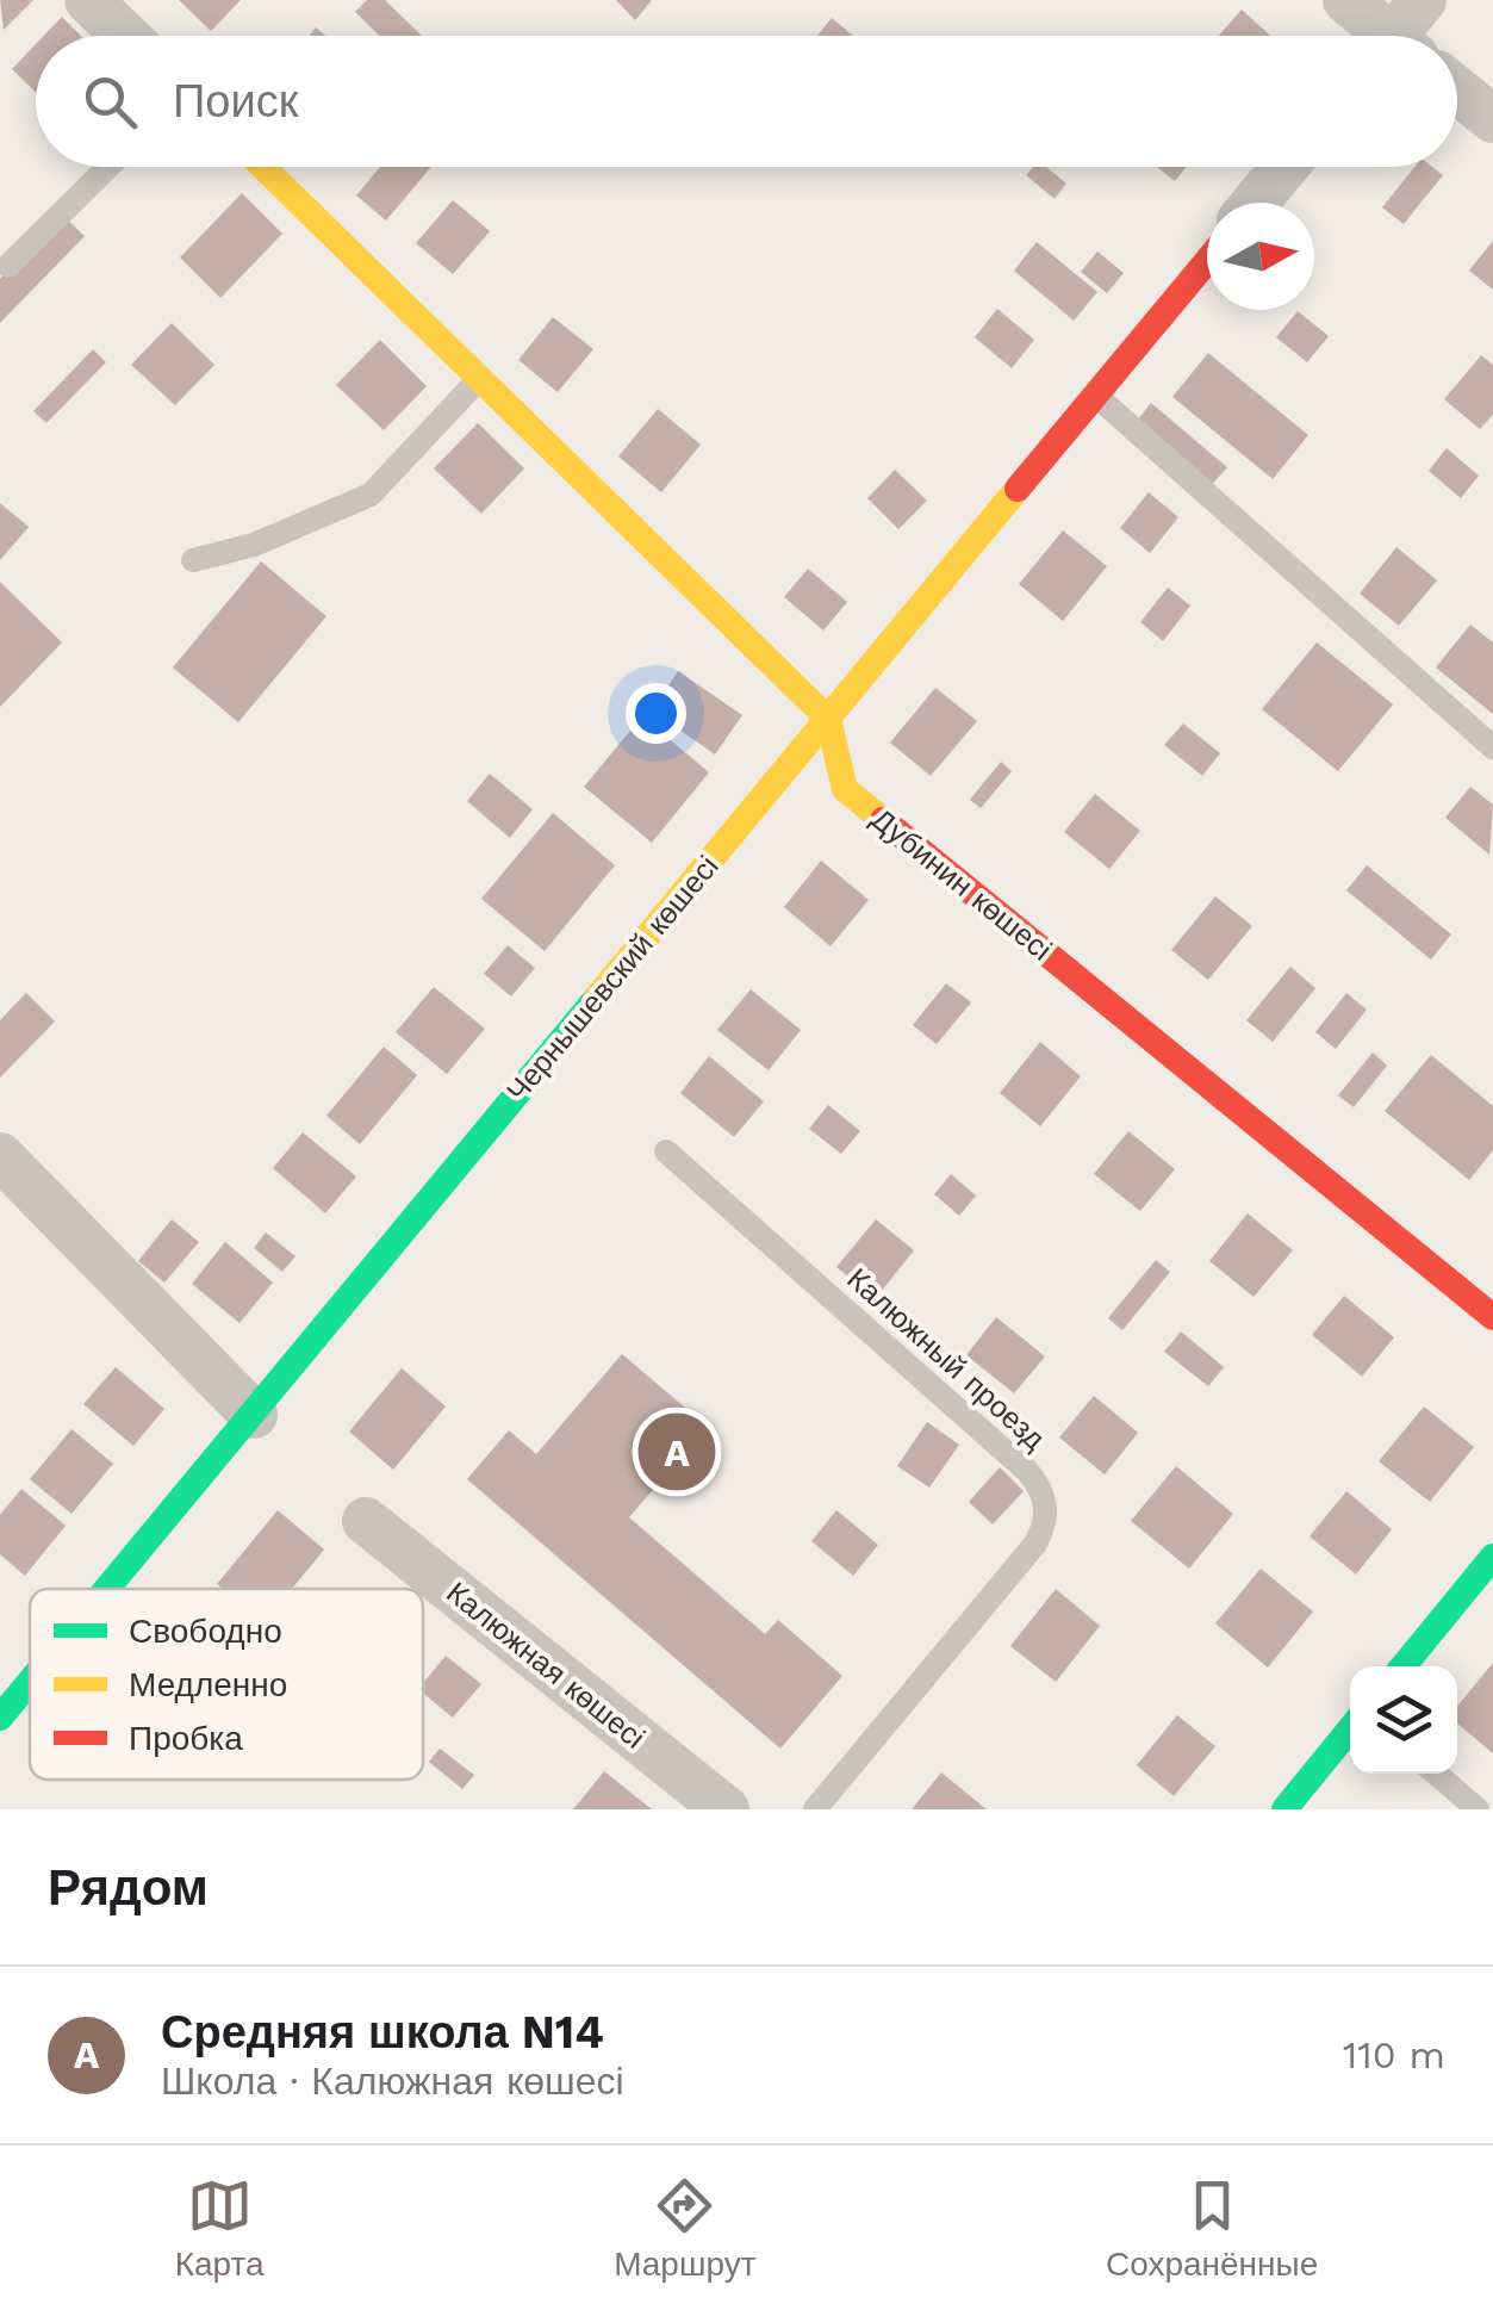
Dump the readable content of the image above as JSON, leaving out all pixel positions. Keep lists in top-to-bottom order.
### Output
{
  "streets": {
    "street": ["Дубинин көшесі", "Чернышевский көшесі", "Калюжная көшесі"],
    "lane": ["Калюжный проезд"]
  },
  "crossings": [
    ["Дубинин көшесі", "Чернышевский көшесі"]
  ],
  "legend": ["Свободно", "Медленно", "Пробка"],
  "north": "right",
  "page": {
    "search": "Поиск",
    "pins": "A",
    "heading": "Рядом",
    "list": [
      {
        "mark": "A",
        "name": "Средняя школа N14",
        "note": "Школа · Калюжная көшесі",
        "value": "110 m"
      }
    ],
    "nav": ["Карта", "Маршрут", "Сохранённые"]
  }
}
